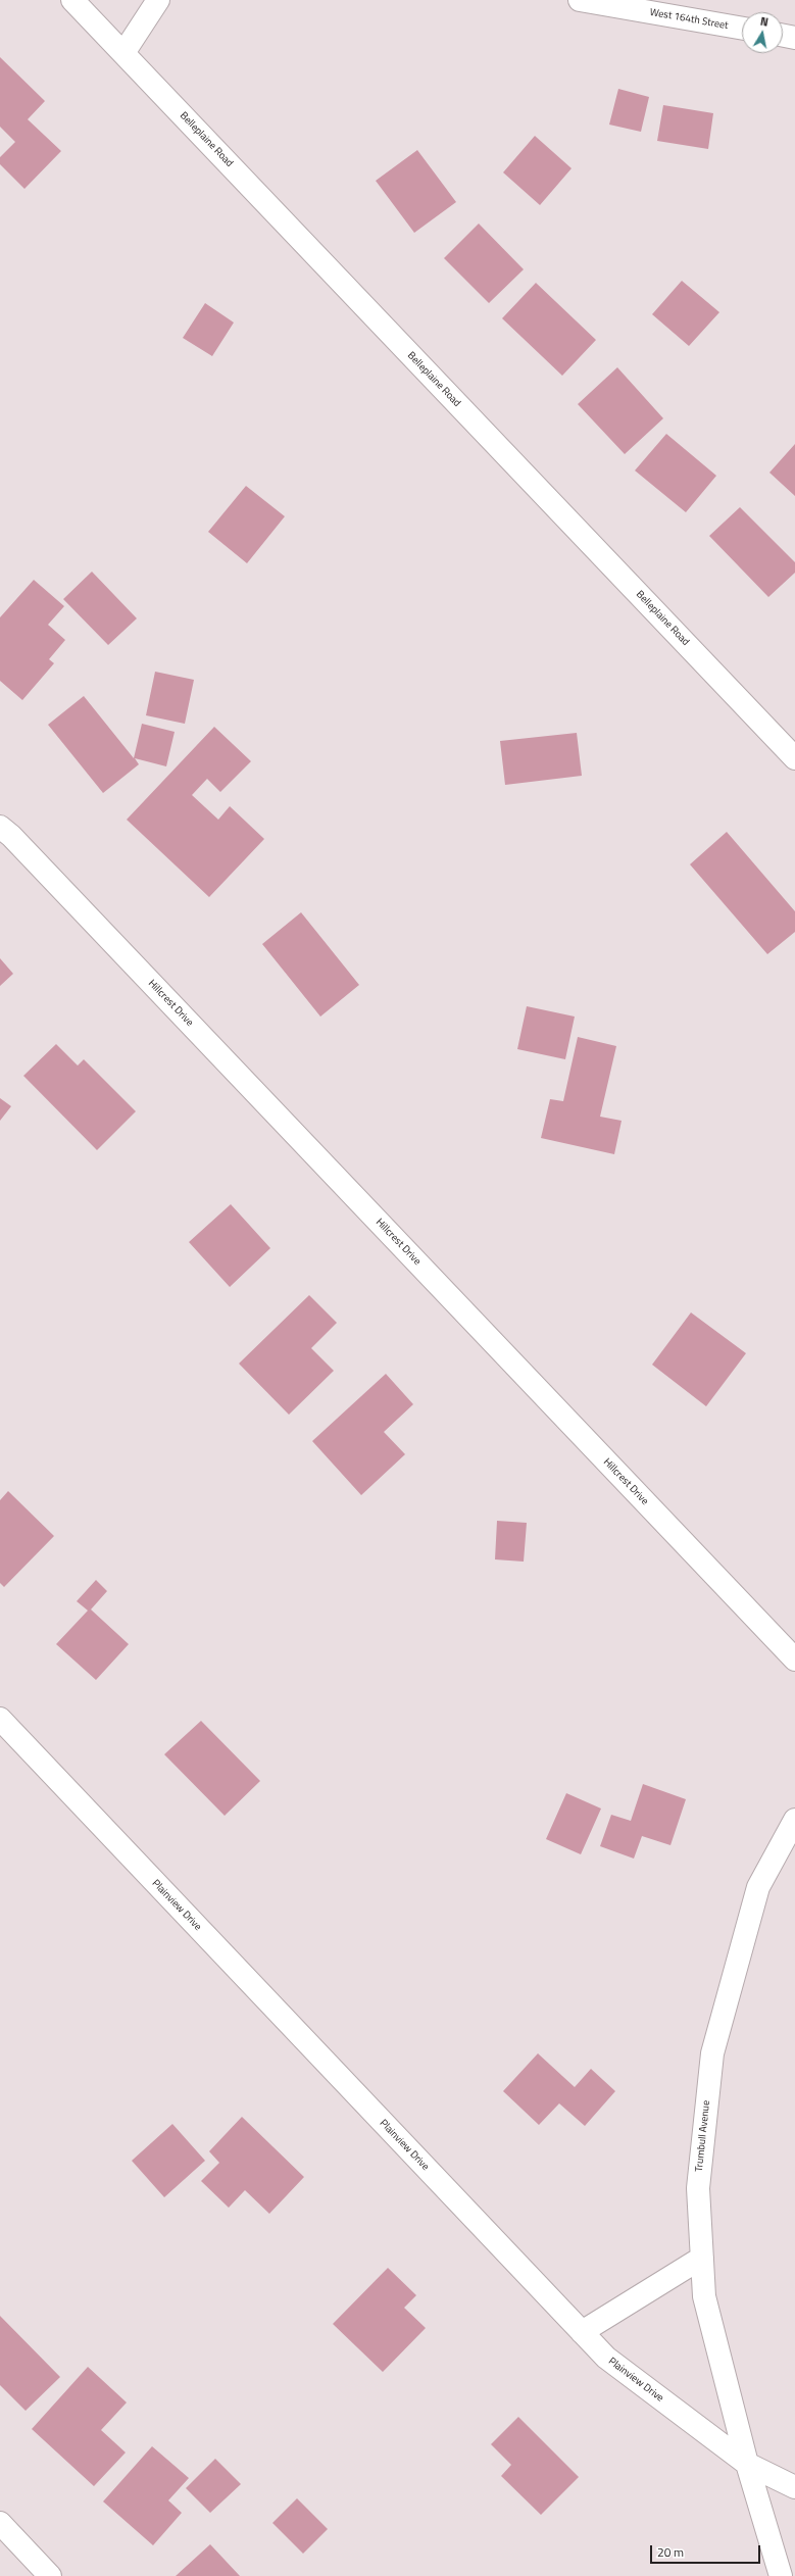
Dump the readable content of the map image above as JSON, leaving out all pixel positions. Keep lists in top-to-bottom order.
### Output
{
  "streets": {
    "street": [
      "West 164th Street",
      "Belleplaine Road",
      "Hillcrest Drive",
      "Plainview Drive",
      "Trumbull Avenue"
    ]
  },
  "crossings": [
    ["Plainview Drive", "Trumbull Avenue"]
  ],
  "scale_bar": "20 m",
  "north": "top"
}
